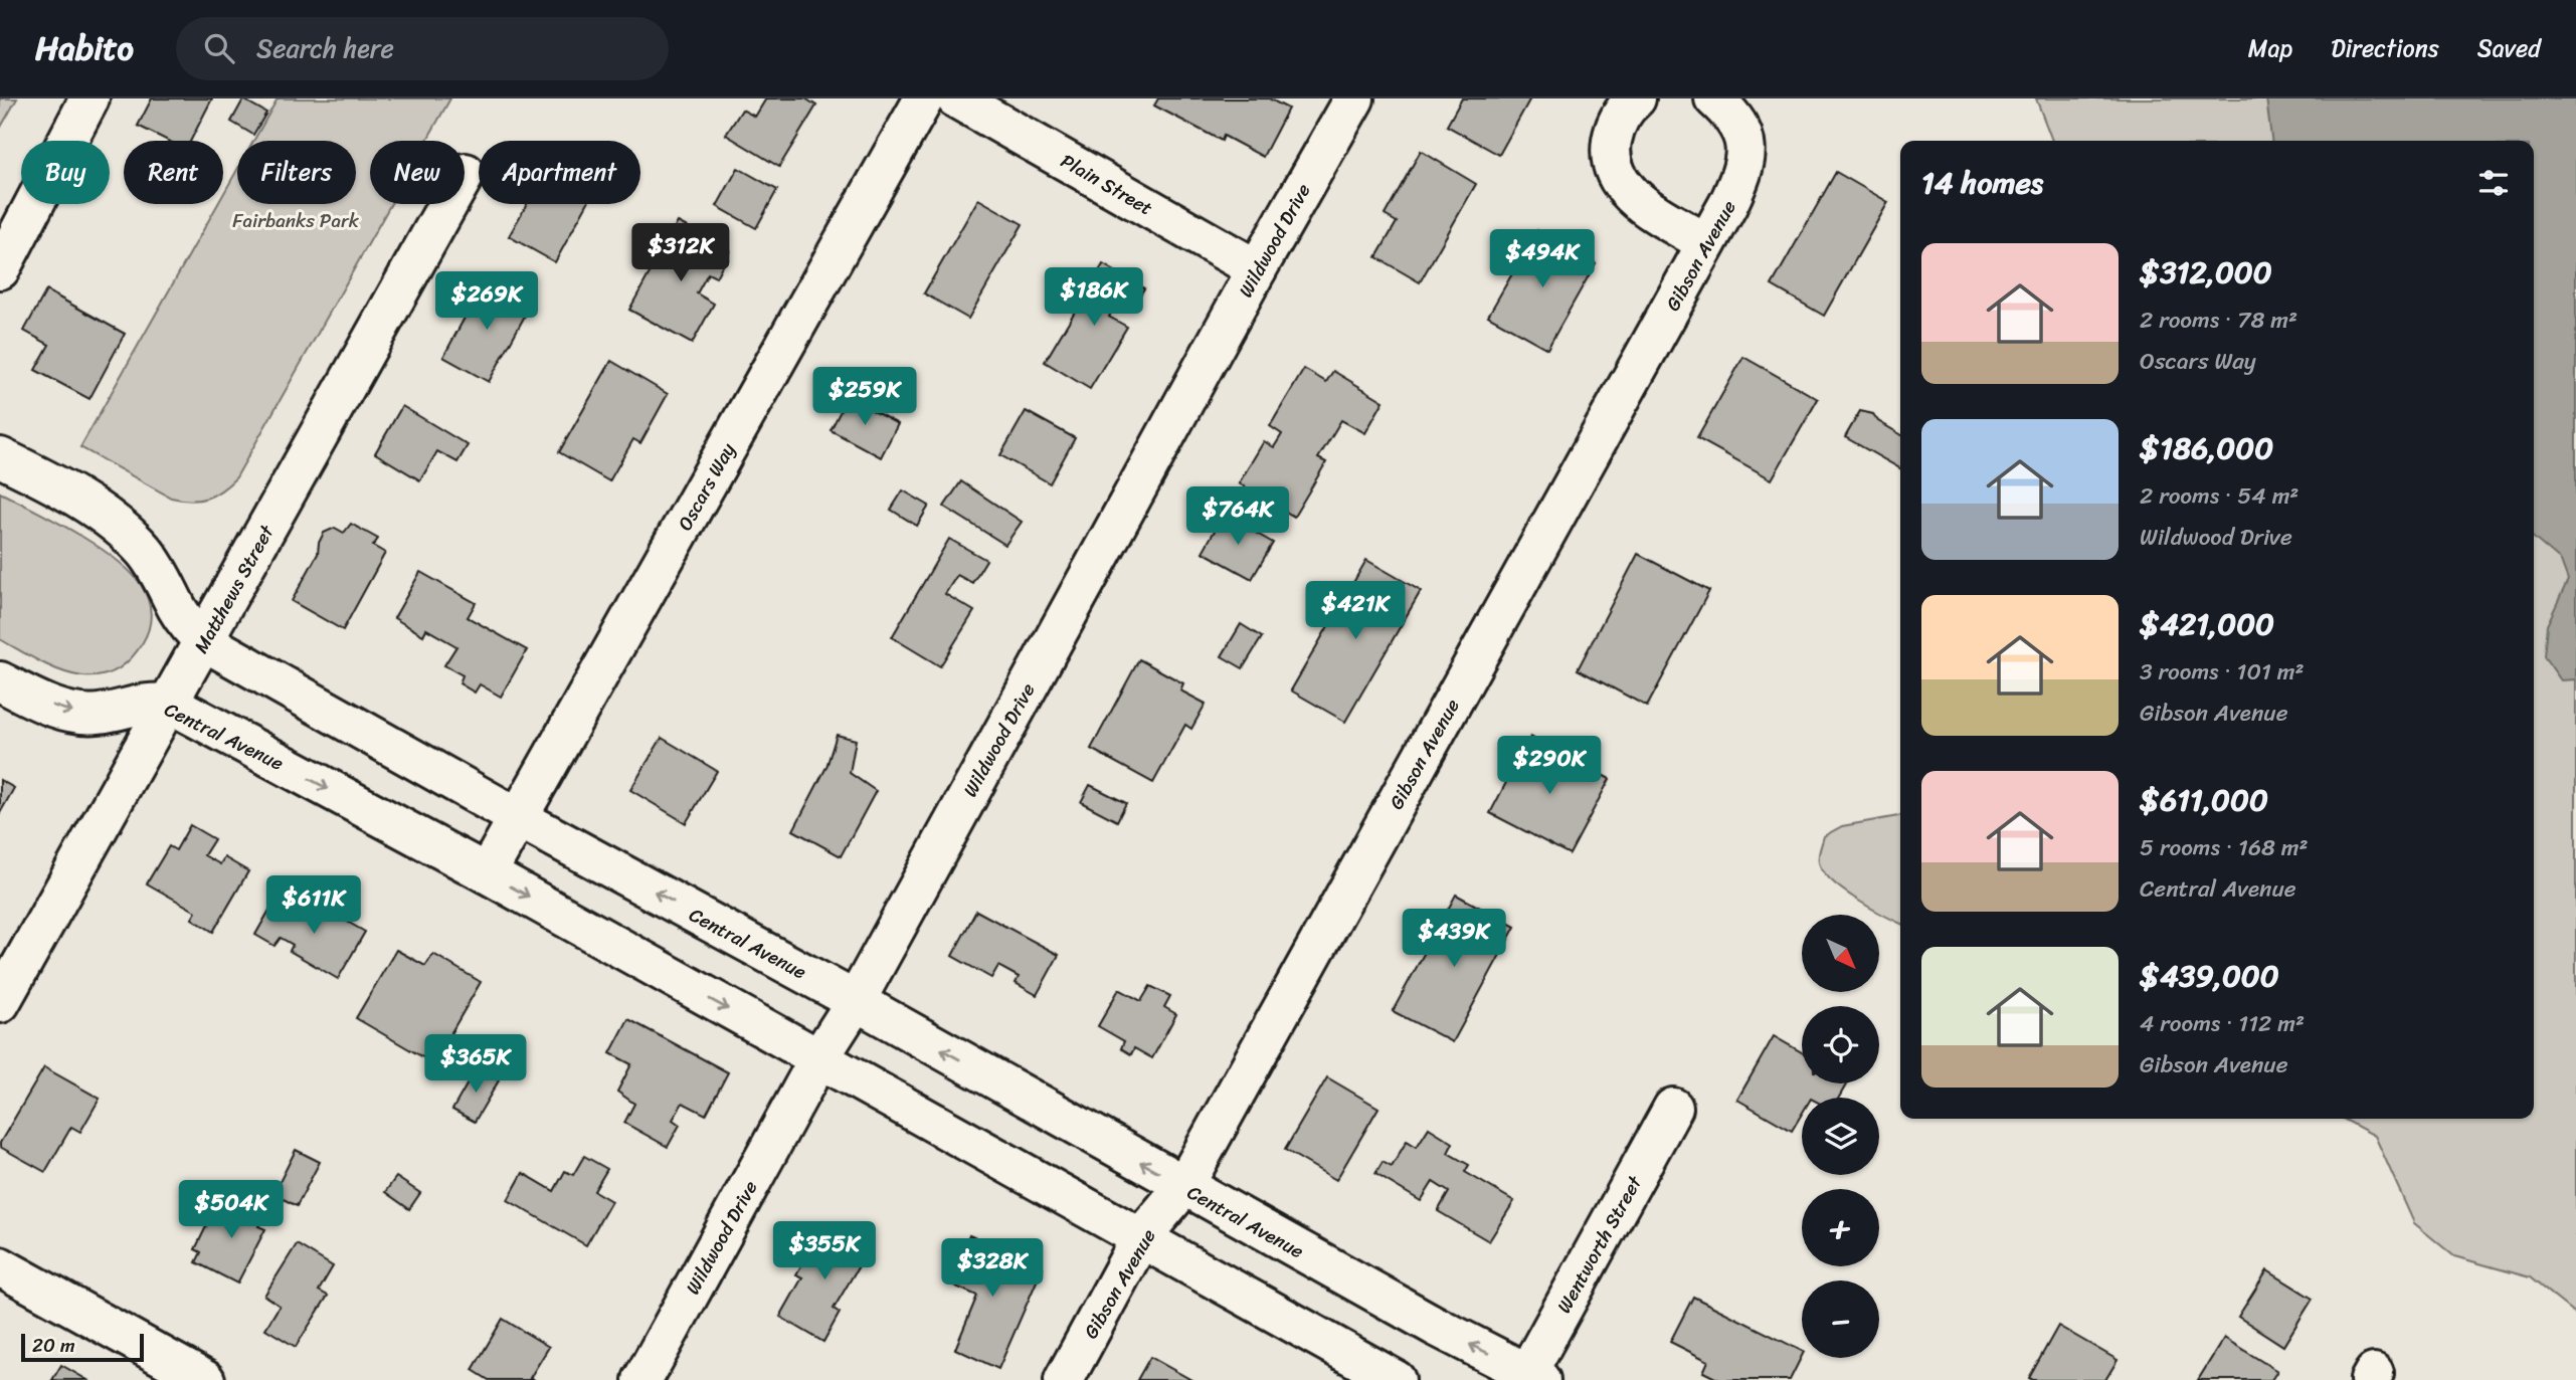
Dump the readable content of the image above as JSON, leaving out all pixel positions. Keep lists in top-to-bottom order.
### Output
{
  "streets": {
    "street": [
      "Plain Street",
      "Wildwood Drive",
      "Gibson Avenue",
      "Oscars Way",
      "Matthews Street",
      "Central Avenue",
      "Wentworth Street"
    ]
  },
  "crossings": [
    ["Plain Street", "Wildwood Drive"],
    ["Wildwood Drive", "Central Avenue"],
    ["Gibson Avenue", "Central Avenue"],
    ["Oscars Way", "Central Avenue"],
    ["Matthews Street", "Central Avenue"],
    ["Central Avenue", "Wentworth Street"]
  ],
  "parks": ["Fairbanks Park"],
  "scale_bar": "20 m",
  "north": "bottom right",
  "page": {
    "header": "Habito",
    "search": "Search here",
    "nav": ["Map", "Directions", "Saved"],
    "chip": [
      "Buy",
      "Rent",
      "Filters",
      "New",
      "Apartment"
    ],
    "heading": "14 homes",
    "price": [
      "$312K",
      "$494K",
      "$186K",
      "$269K",
      "$259K",
      "$764K",
      "$421K",
      "$290K",
      "$611K",
      "$439K",
      "$365K",
      "$504K",
      "$355K",
      "$328K"
    ],
    "list": [
      {
        "name": "$312,000",
        "note": "2 rooms · 78 m² · Oscars Way"
      },
      {
        "name": "$186,000",
        "note": "2 rooms · 54 m² · Wildwood Drive"
      },
      {
        "name": "$421,000",
        "note": "3 rooms · 101 m² · Gibson Avenue"
      },
      {
        "name": "$611,000",
        "note": "5 rooms · 168 m² · Central Avenue"
      },
      {
        "name": "$439,000",
        "note": "4 rooms · 112 m² · Gibson Avenue"
      }
    ],
    "map_buttons": ["+", "−"],
    "scale": "20 m"
  }
}
